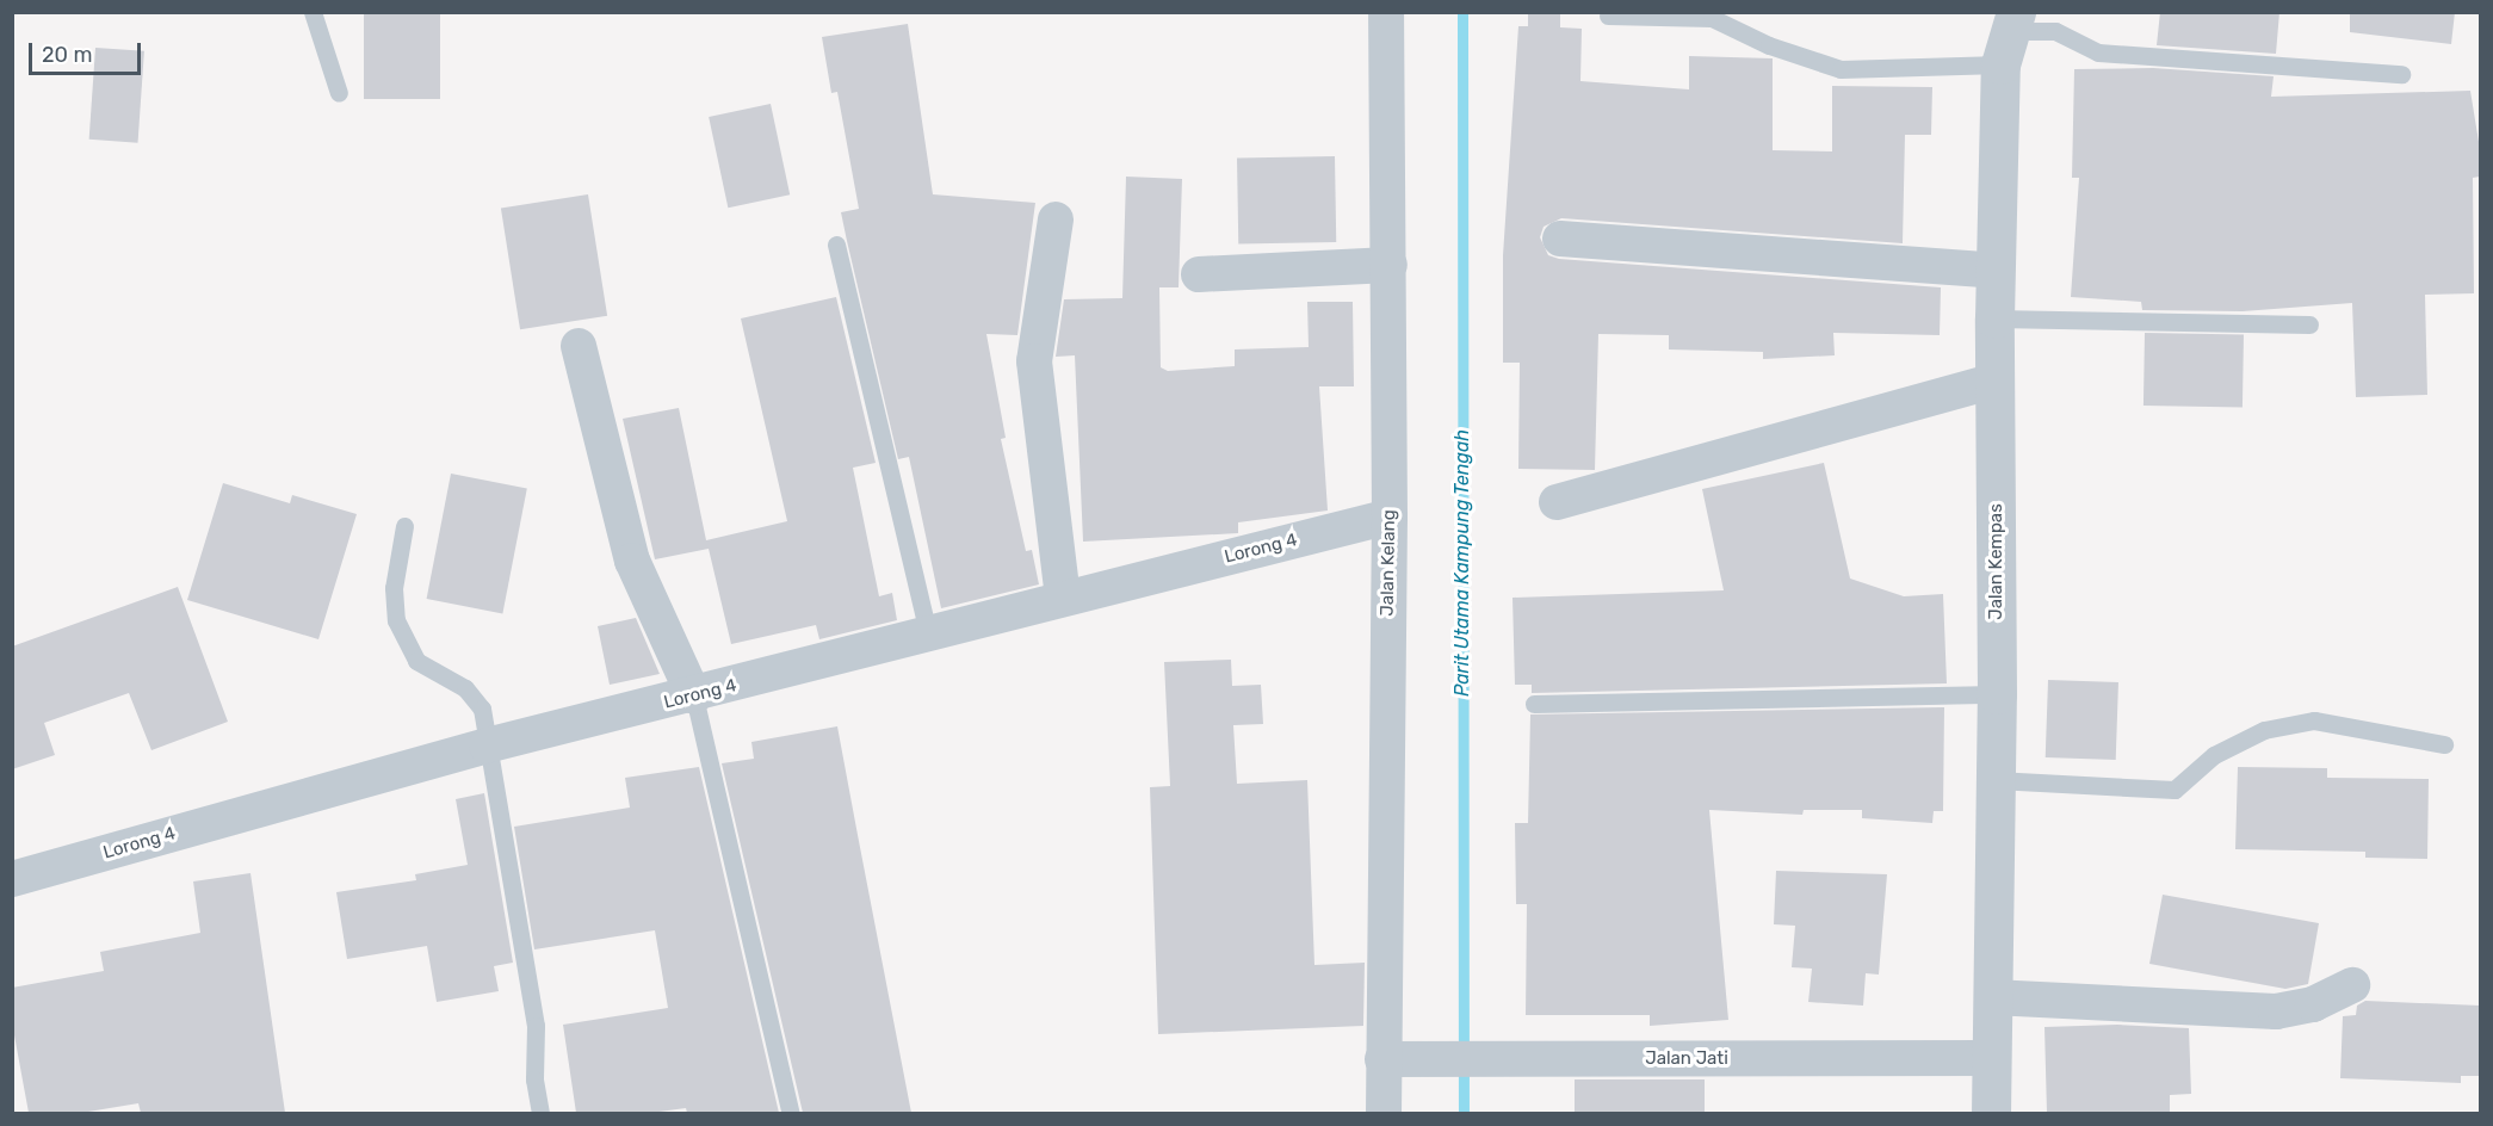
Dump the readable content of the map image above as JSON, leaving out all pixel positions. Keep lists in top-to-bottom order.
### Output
{
  "streets": {
    "street": [
      "Lorong 4",
      "Jalan Kempas",
      "Jalan Kelang",
      "Jalan Jati"
    ]
  },
  "crossings": [
    ["Lorong 4", "Jalan Kelang"],
    ["Jalan Kempas", "Jalan Jati"],
    ["Jalan Kelang", "Jalan Jati"]
  ],
  "water": ["Parit Utama Kampung Tengah"],
  "scale_bar": "20 m"
}
